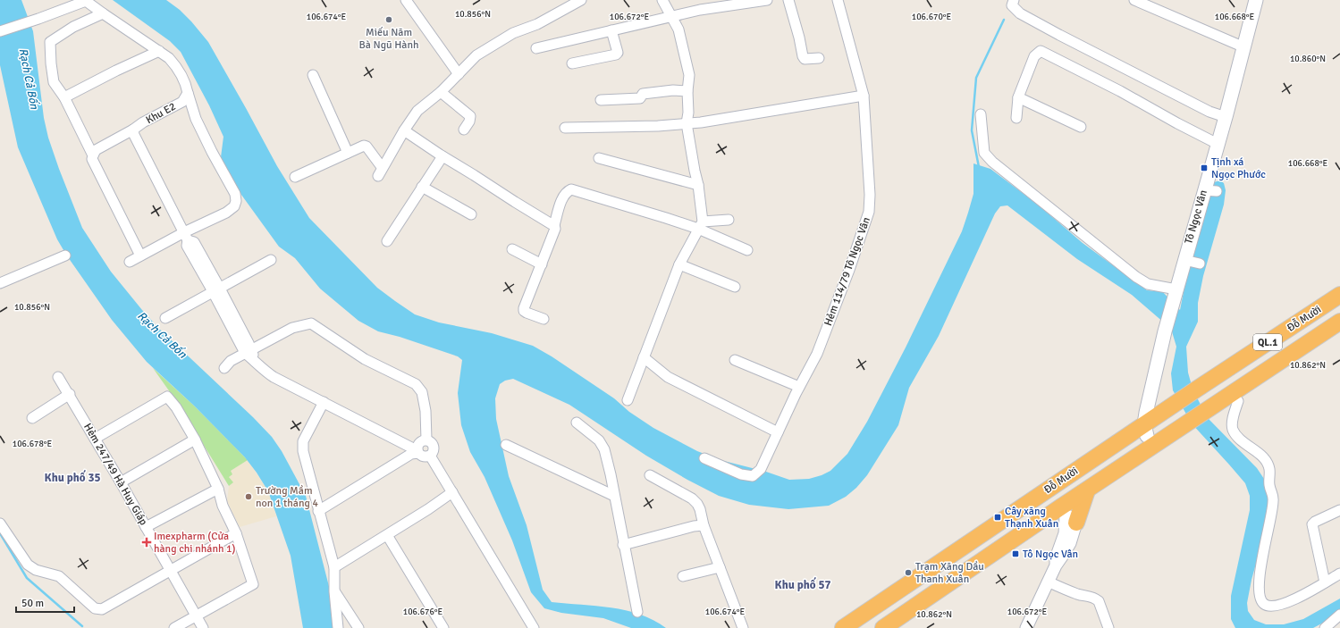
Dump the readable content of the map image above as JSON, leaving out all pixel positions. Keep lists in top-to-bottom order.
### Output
{
  "streets": {
    "highway": ["Đỗ Mười", "QL.1"],
    "main road": ["Tô Ngọc Vân"],
    "street": ["Khu E2", "Hẻm 114/79 Tô Ngọc Vân", "Hẻm 247/49 Hà Huy Giáp"]
  },
  "crossings": [
    ["Tô Ngọc Vân", "Đỗ Mười"],
    ["Đỗ Mười", "QL.1"]
  ],
  "districts": ["Khu phố 35", "Khu phố 57"],
  "water": ["Rạch Cả Bốn"],
  "places": {
    "other": ["Miếu Năm Bà Ngũ Hành", "Trường Mầm non 1 tháng 4", "Trạm Xăng Dầu Thanh Xuân"],
    "transit": ["Tịnh xá Ngọc Phước", "Cây xăng Thạnh Xuân", "Tô Ngọc Vân"],
    "health": ["Imexpharm (Cửa hàng chi nhánh 1)"]
  },
  "scale_bar": "50 m",
  "coordinates": [
    "10.856°N",
    "106.674°E",
    "106.672°E",
    "106.670°E",
    "106.668°E",
    "10.860°N",
    "10.862°N",
    "106.678°E",
    "106.676°E"
  ]
}
